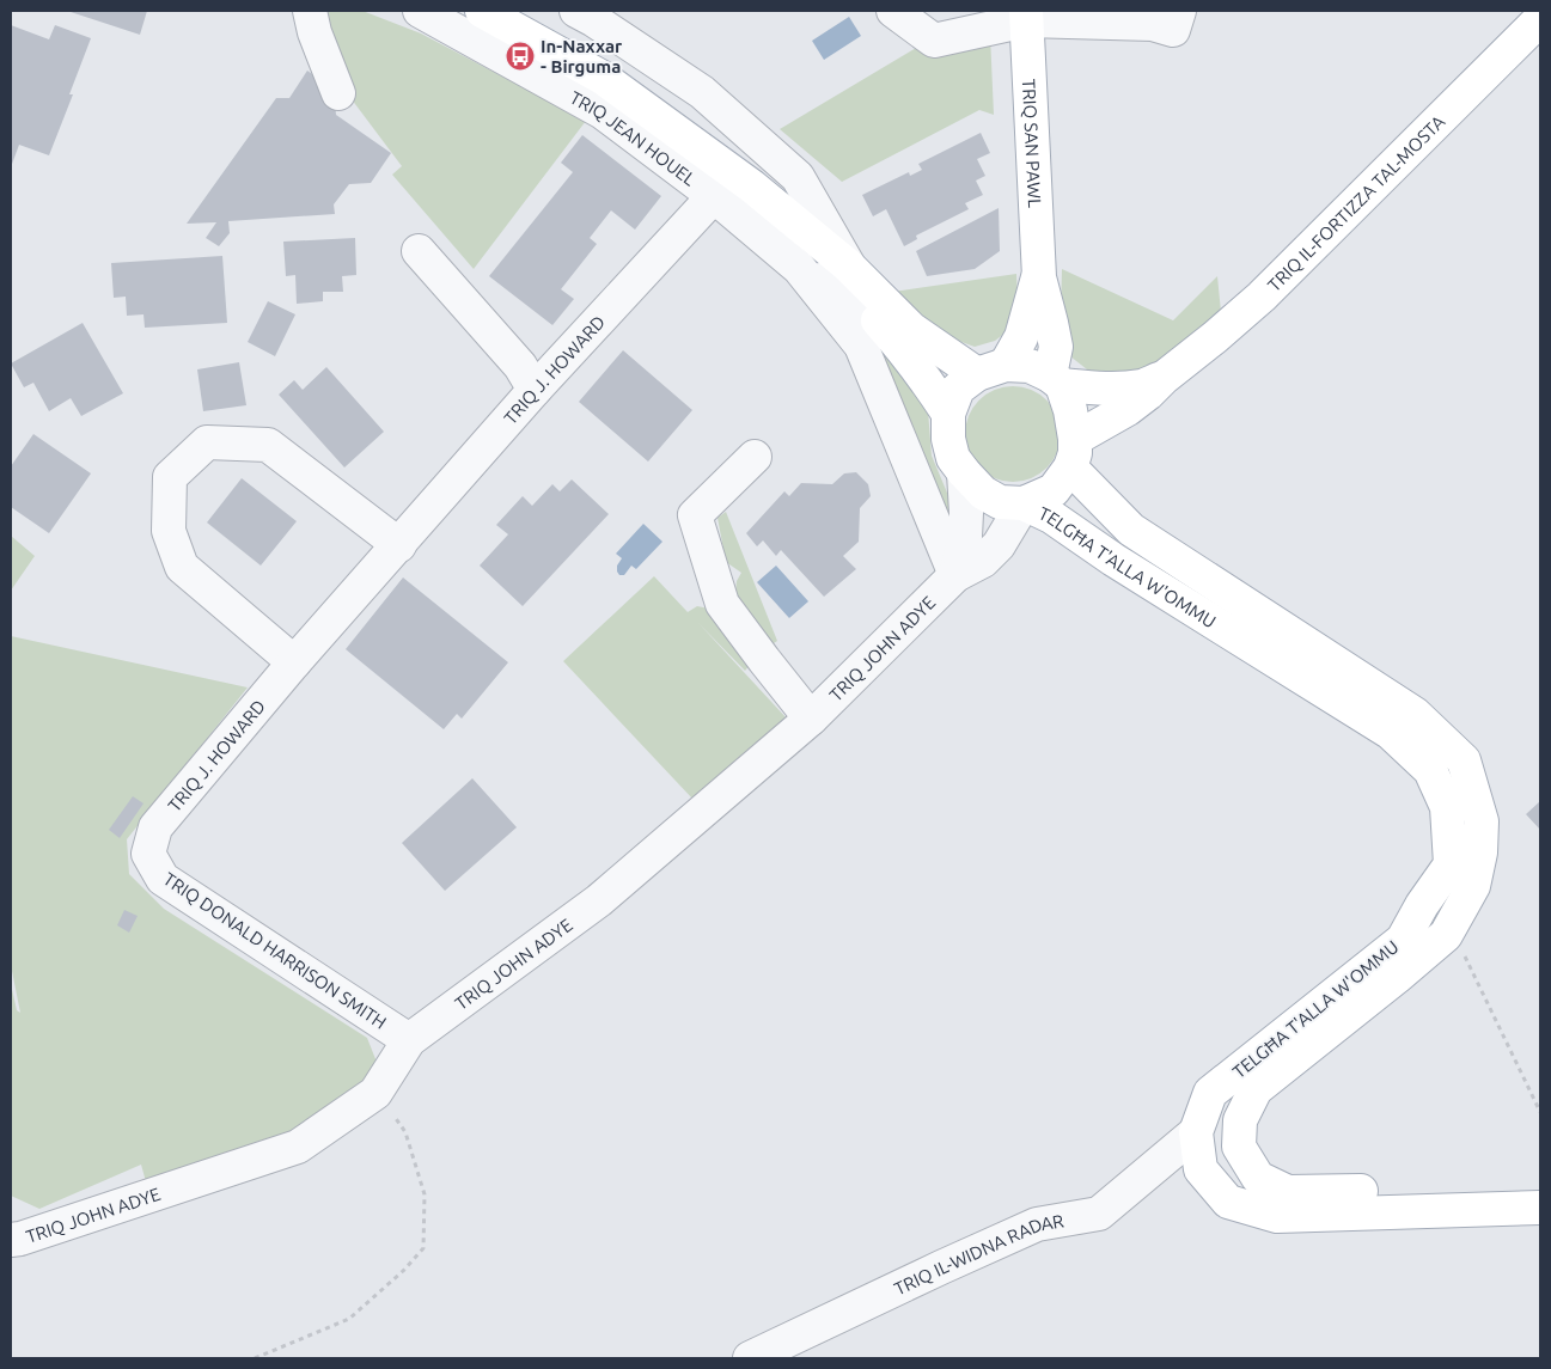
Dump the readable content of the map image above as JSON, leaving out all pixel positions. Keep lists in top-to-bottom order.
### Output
{
  "streets": {
    "main road": [
      "TRIQ JEAN HOUEL",
      "TRIQ SAN PAWL",
      "TRIQ IL-FORTIZZA TAL-MOSTA",
      "TELGĦA T'ALLA W'OMMU"
    ],
    "street": [
      "TRIQ J. HOWARD",
      "TRIQ JOHN ADYE",
      "TRIQ DONALD HARRISON SMITH",
      "TRIQ IL-WIDNA RADAR"
    ]
  },
  "crossings": [
    ["TRIQ JEAN HOUEL", "TRIQ SAN PAWL"],
    ["TRIQ JEAN HOUEL", "TRIQ IL-FORTIZZA TAL-MOSTA"],
    ["TRIQ JEAN HOUEL", "TRIQ J. HOWARD"],
    ["TRIQ JEAN HOUEL", "TELGĦA T'ALLA W'OMMU"],
    ["TRIQ JEAN HOUEL", "TRIQ JOHN ADYE"],
    ["TRIQ SAN PAWL", "TRIQ IL-FORTIZZA TAL-MOSTA"],
    ["TRIQ SAN PAWL", "TELGĦA T'ALLA W'OMMU"],
    ["TRIQ SAN PAWL", "TRIQ JOHN ADYE"],
    ["TRIQ IL-FORTIZZA TAL-MOSTA", "TELGĦA T'ALLA W'OMMU"],
    ["TRIQ IL-FORTIZZA TAL-MOSTA", "TRIQ JOHN ADYE"],
    ["TRIQ J. HOWARD", "TRIQ DONALD HARRISON SMITH"],
    ["TELGĦA T'ALLA W'OMMU", "TRIQ JOHN ADYE"],
    ["TELGĦA T'ALLA W'OMMU", "TRIQ IL-WIDNA RADAR"],
    ["TRIQ JOHN ADYE", "TRIQ DONALD HARRISON SMITH"]
  ],
  "places": {
    "bus stop": ["In-Naxxar - Birguma"]
  }
}
